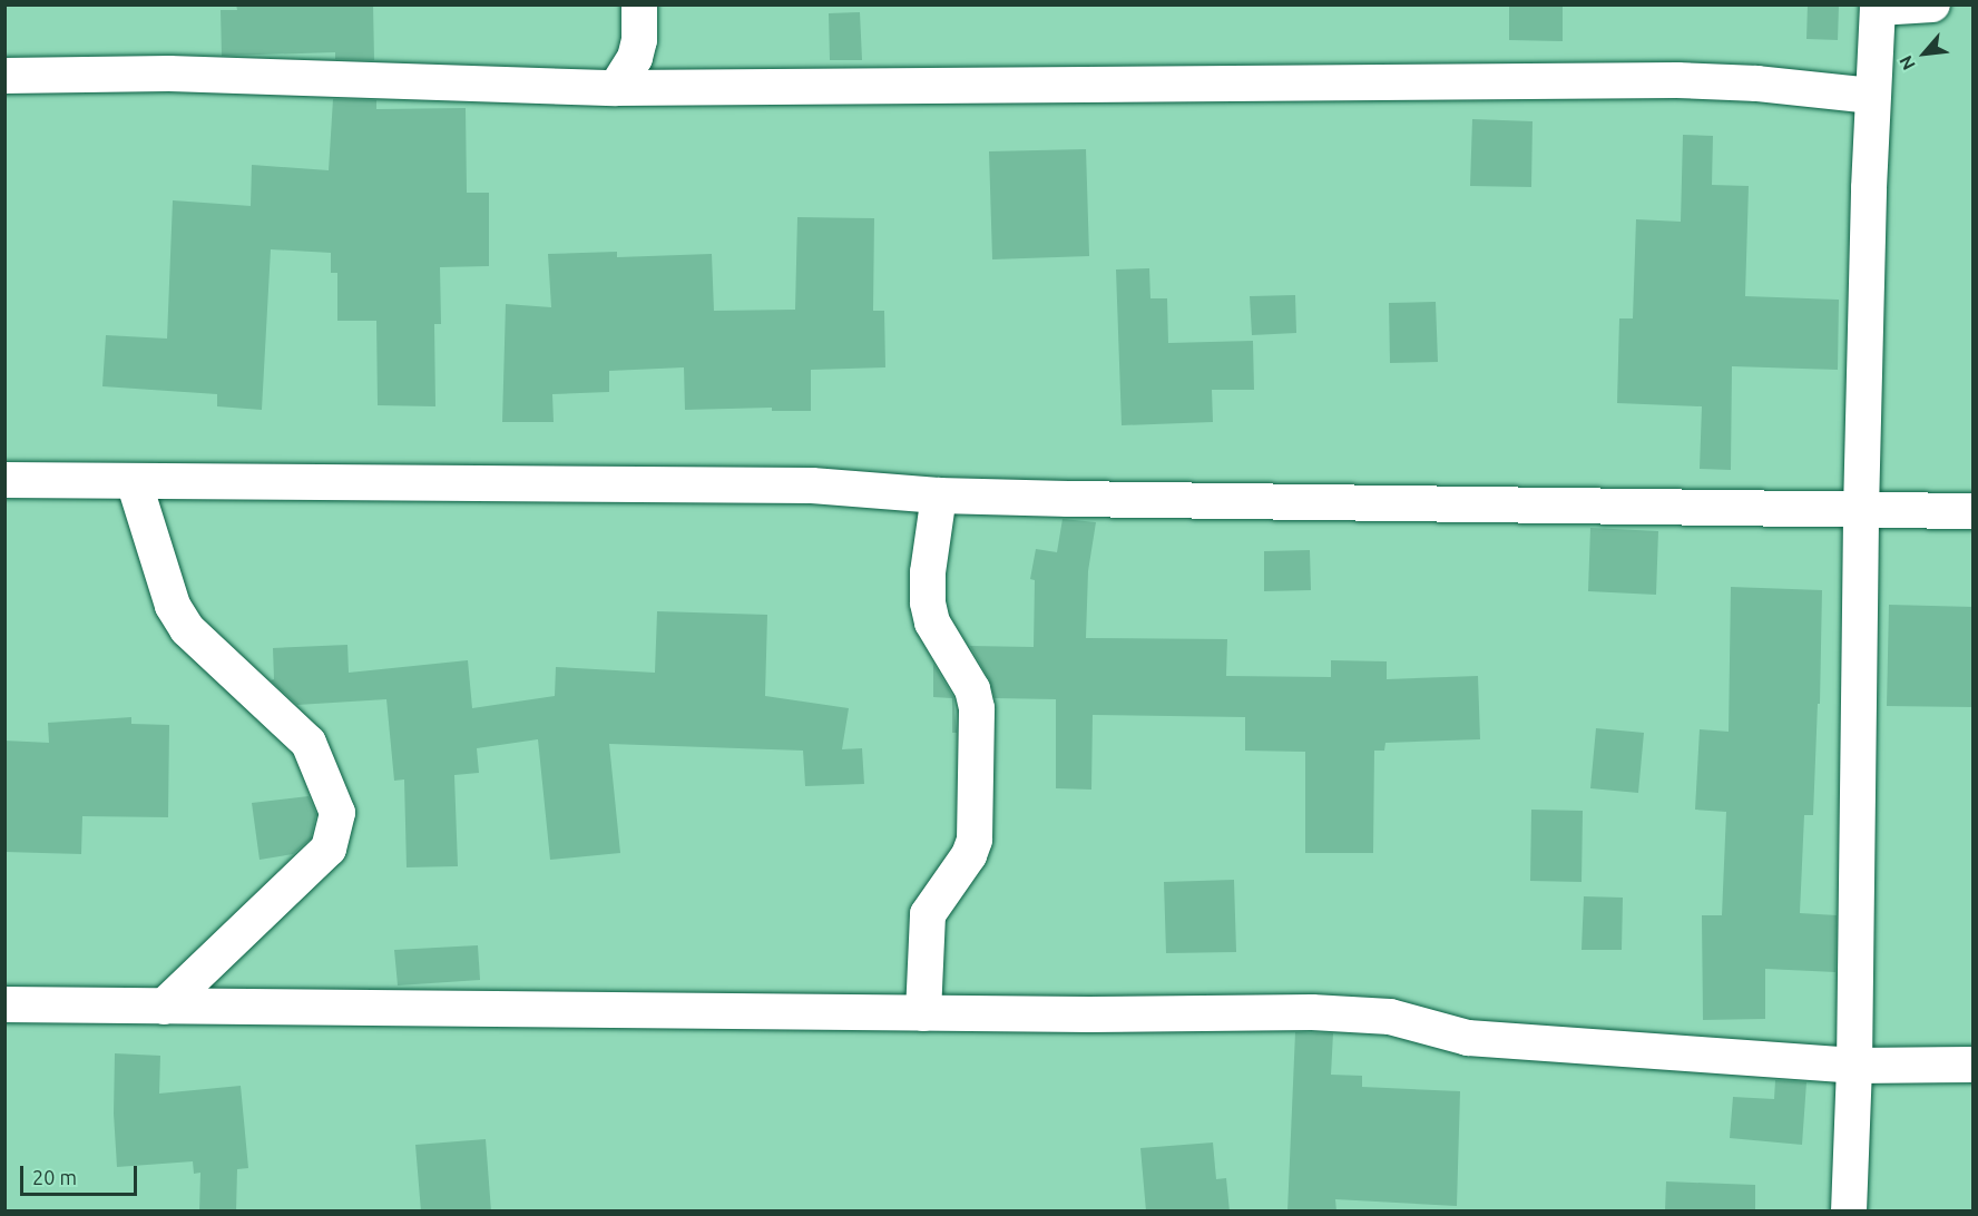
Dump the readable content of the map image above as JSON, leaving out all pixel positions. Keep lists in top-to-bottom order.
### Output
{
  "scale_bar": "20 m",
  "north": "bottom left"
}
